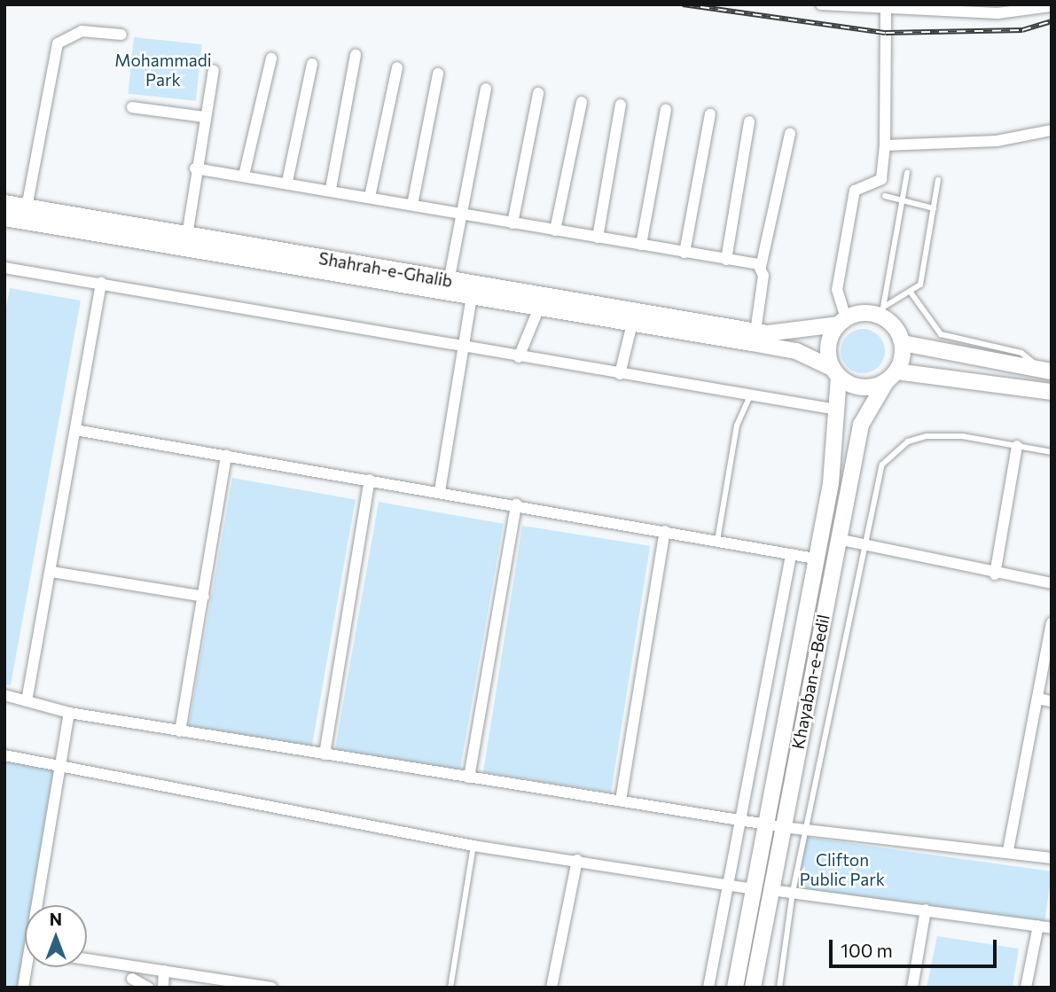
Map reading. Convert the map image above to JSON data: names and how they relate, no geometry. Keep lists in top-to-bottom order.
{
  "streets": {
    "main road": ["Shahrah-e-Ghalib", "Khayaban-e-Bedil"]
  },
  "parks": ["Mohammadi Park", "Clifton Public Park"],
  "scale_bar": "100 m",
  "north": "top"
}
